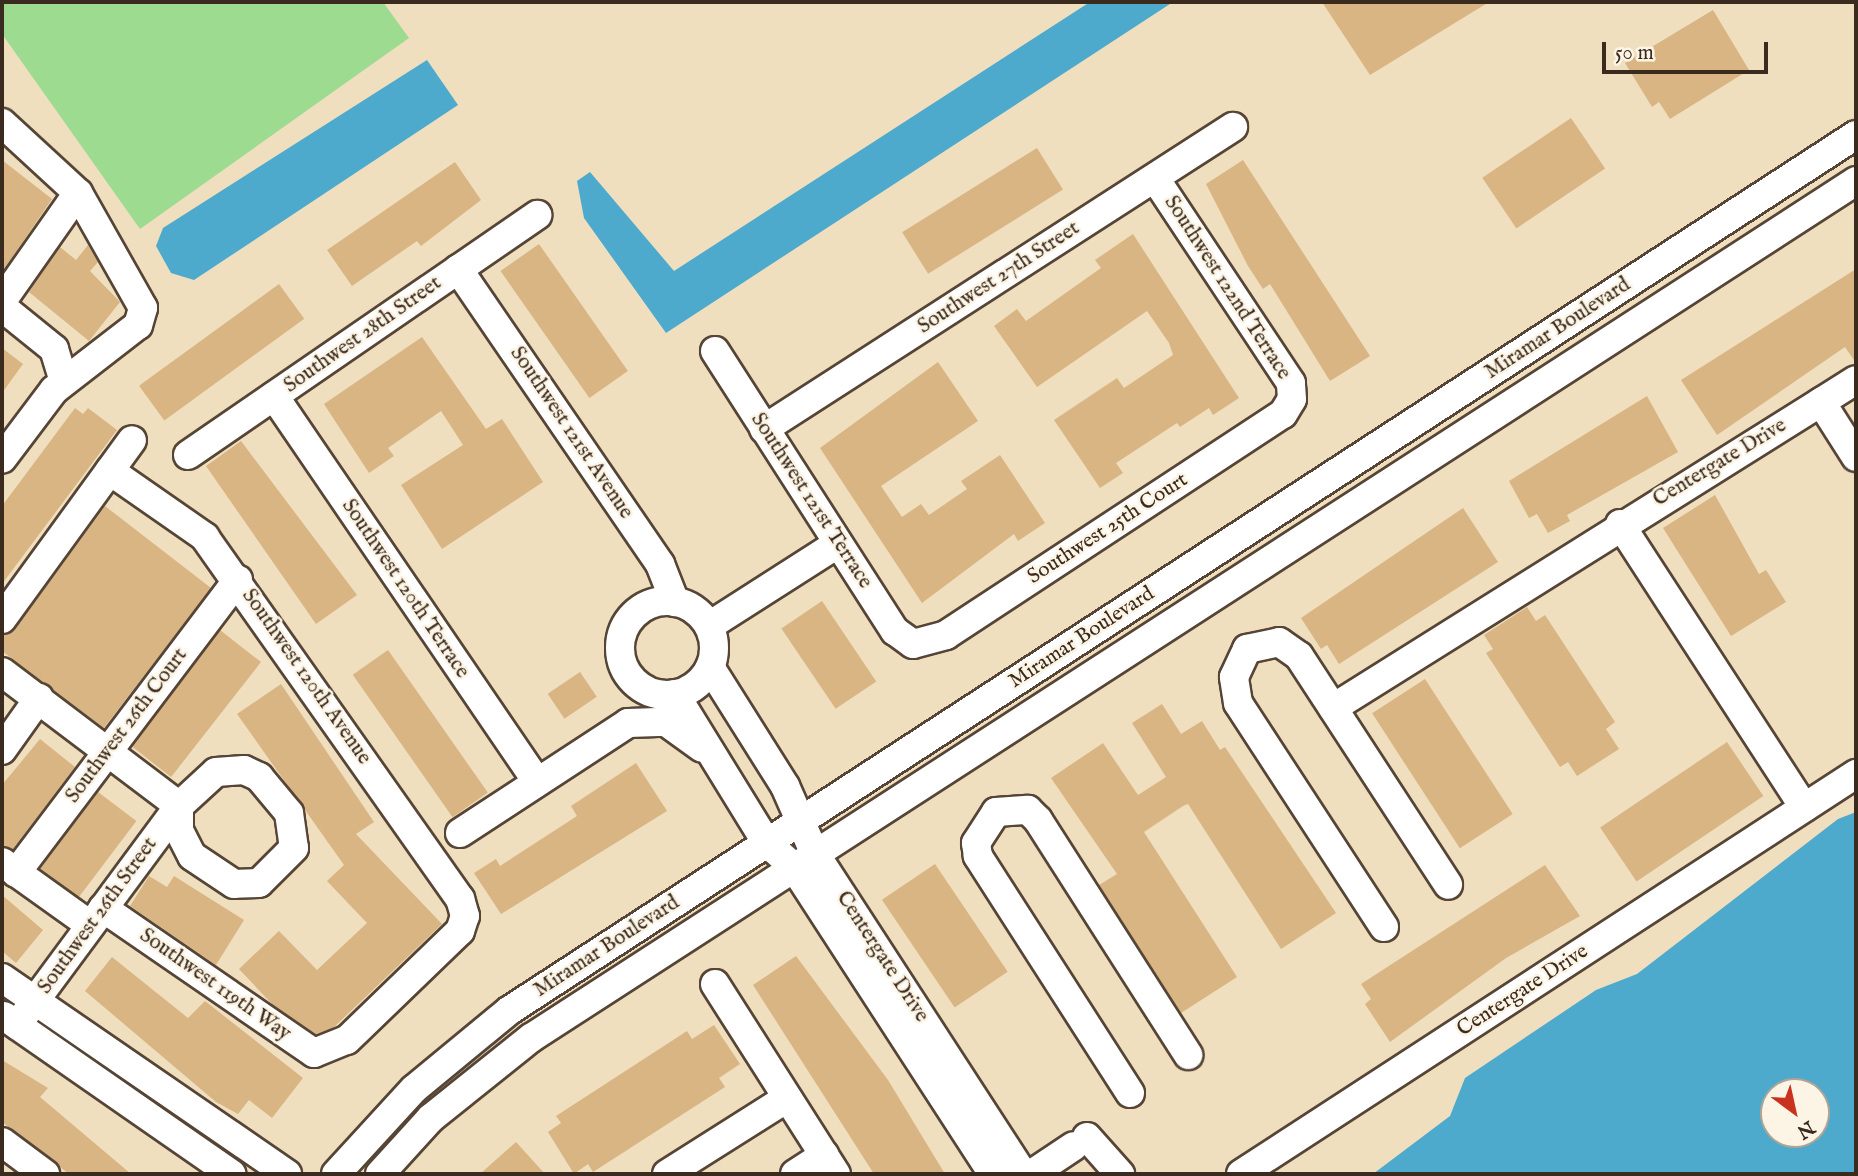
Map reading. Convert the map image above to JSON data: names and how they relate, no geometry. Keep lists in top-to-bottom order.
{
  "streets": {
    "street": [
      "Southwest 27th Street",
      "Southwest 122nd Terrace",
      "Miramar Boulevard",
      "Southwest 28th Street",
      "Southwest 121st Avenue",
      "Centergate Drive",
      "Southwest 121st Terrace",
      "Southwest 25th Court",
      "Southwest 120th Terrace",
      "Southwest 120th Avenue",
      "Southwest 26th Court",
      "Southwest 26th Street",
      "Southwest 119th Way"
    ]
  },
  "crossings": [
    ["Southwest 27th Street", "Southwest 122nd Terrace"],
    ["Southwest 27th Street", "Southwest 121st Terrace"],
    ["Southwest 122nd Terrace", "Southwest 25th Court"],
    ["Miramar Boulevard", "Centergate Drive"],
    ["Southwest 28th Street", "Southwest 121st Avenue"],
    ["Southwest 28th Street", "Southwest 120th Terrace"],
    ["Southwest 121st Terrace", "Southwest 25th Court"],
    ["Southwest 120th Avenue", "Southwest 26th Court"],
    ["Southwest 120th Avenue", "Southwest 119th Way"],
    ["Southwest 26th Court", "Southwest 119th Way"],
    ["Southwest 26th Street", "Southwest 119th Way"]
  ],
  "scale_bar": "50 m",
  "north": "bottom right"
}
